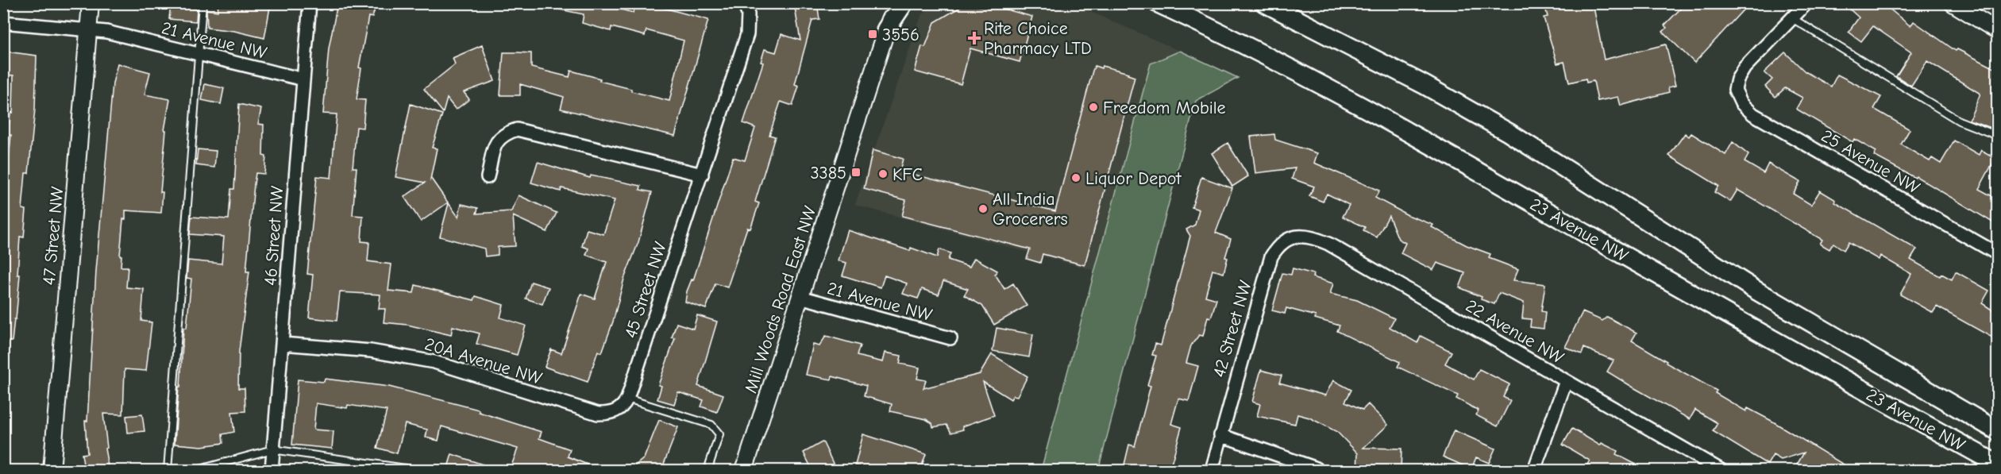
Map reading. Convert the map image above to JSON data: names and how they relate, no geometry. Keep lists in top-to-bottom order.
{
  "streets": {
    "main road": ["23 Avenue NW"],
    "street": [
      "21 Avenue NW",
      "25 Avenue NW",
      "47 Street NW",
      "46 Street NW",
      "45 Street NW",
      "Mill Woods Road East NW",
      "42 Street NW",
      "22 Avenue NW",
      "20A Avenue NW"
    ]
  },
  "crossings": [
    ["21 Avenue NW", "47 Street NW"],
    ["21 Avenue NW", "46 Street NW"],
    ["21 Avenue NW", "Mill Woods Road East NW"],
    ["46 Street NW", "20A Avenue NW"],
    ["45 Street NW", "20A Avenue NW"],
    ["42 Street NW", "22 Avenue NW"]
  ],
  "places": {
    "transit": ["3556", "3385"],
    "health": ["Rite Choice Pharmacy LTD"],
    "other": [
      "Freedom Mobile",
      "KFC",
      "Liquor Depot",
      "All India Grocerers"
    ]
  }
}
